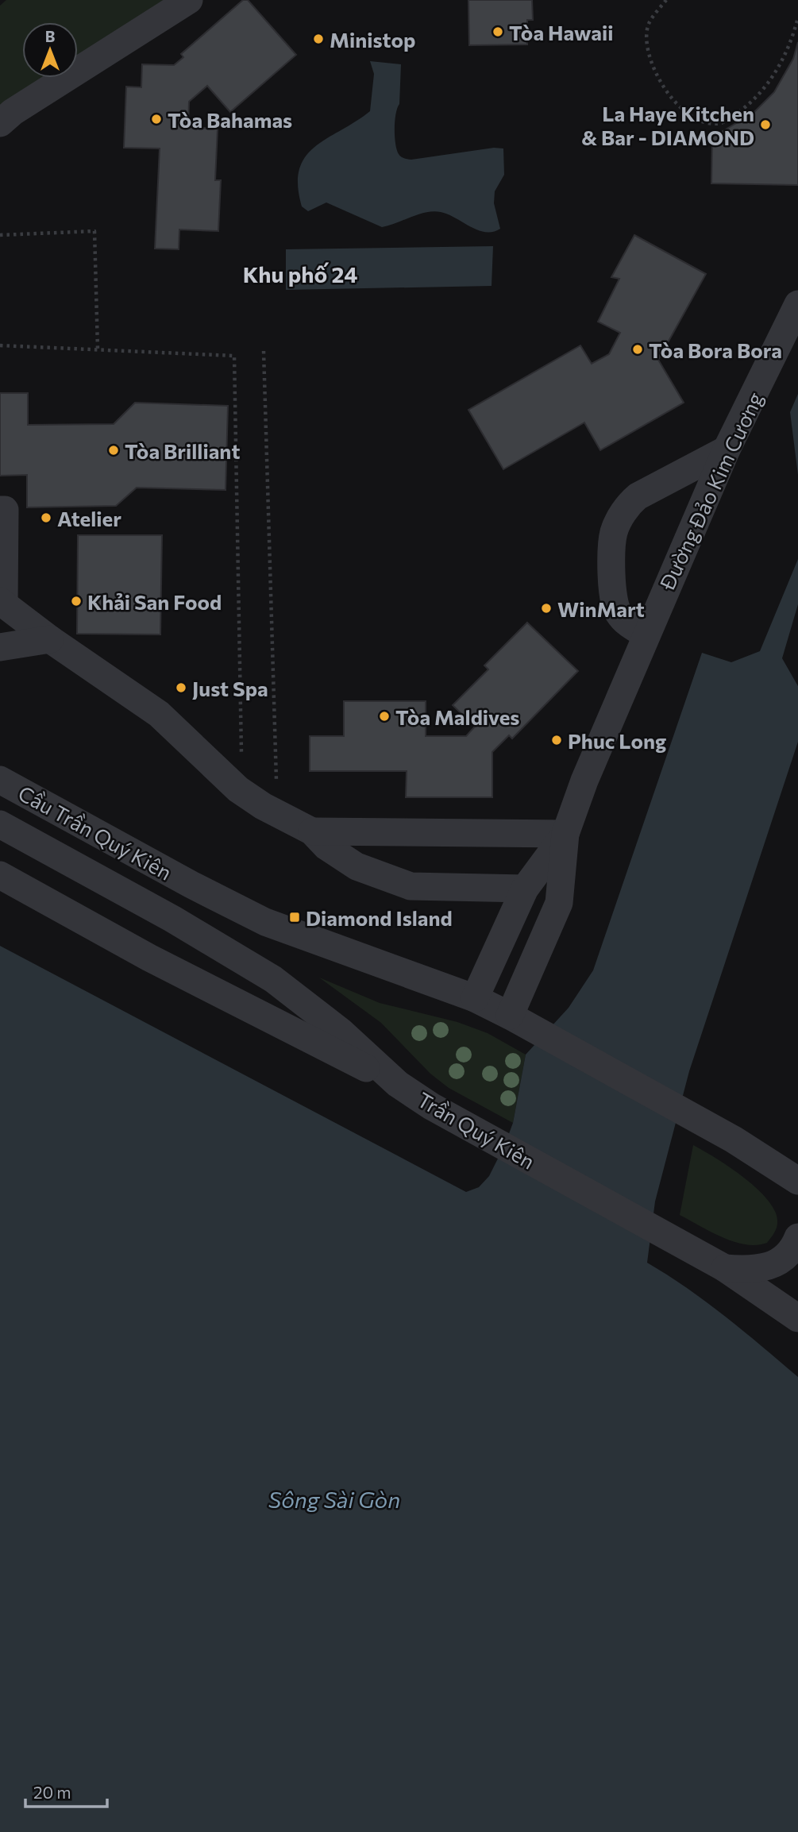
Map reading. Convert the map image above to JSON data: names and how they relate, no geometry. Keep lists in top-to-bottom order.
{
  "streets": {
    "street": ["Đường Đảo Kim Cương", "Cầu Trần Quý Kiên", "Trần Quý Kiên"]
  },
  "crossings": [
    ["Đường Đảo Kim Cương", "Cầu Trần Quý Kiên"],
    ["Cầu Trần Quý Kiên", "Trần Quý Kiên"]
  ],
  "districts": ["Khu phố 24"],
  "water": ["Sông Sài Gòn"],
  "places": {
    "other": [
      "Tòa Hawaii",
      "Ministop",
      "Tòa Bahamas",
      "La Haye Kitchen & Bar - DIAMOND",
      "Tòa Bora Bora",
      "Tòa Brilliant",
      "Atelier",
      "Khải San Food",
      "WinMart",
      "Just Spa",
      "Tòa Maldives",
      "Phuc Long"
    ],
    "transit": ["Diamond Island"]
  },
  "scale_bar": "20 m",
  "north": "top"
}
